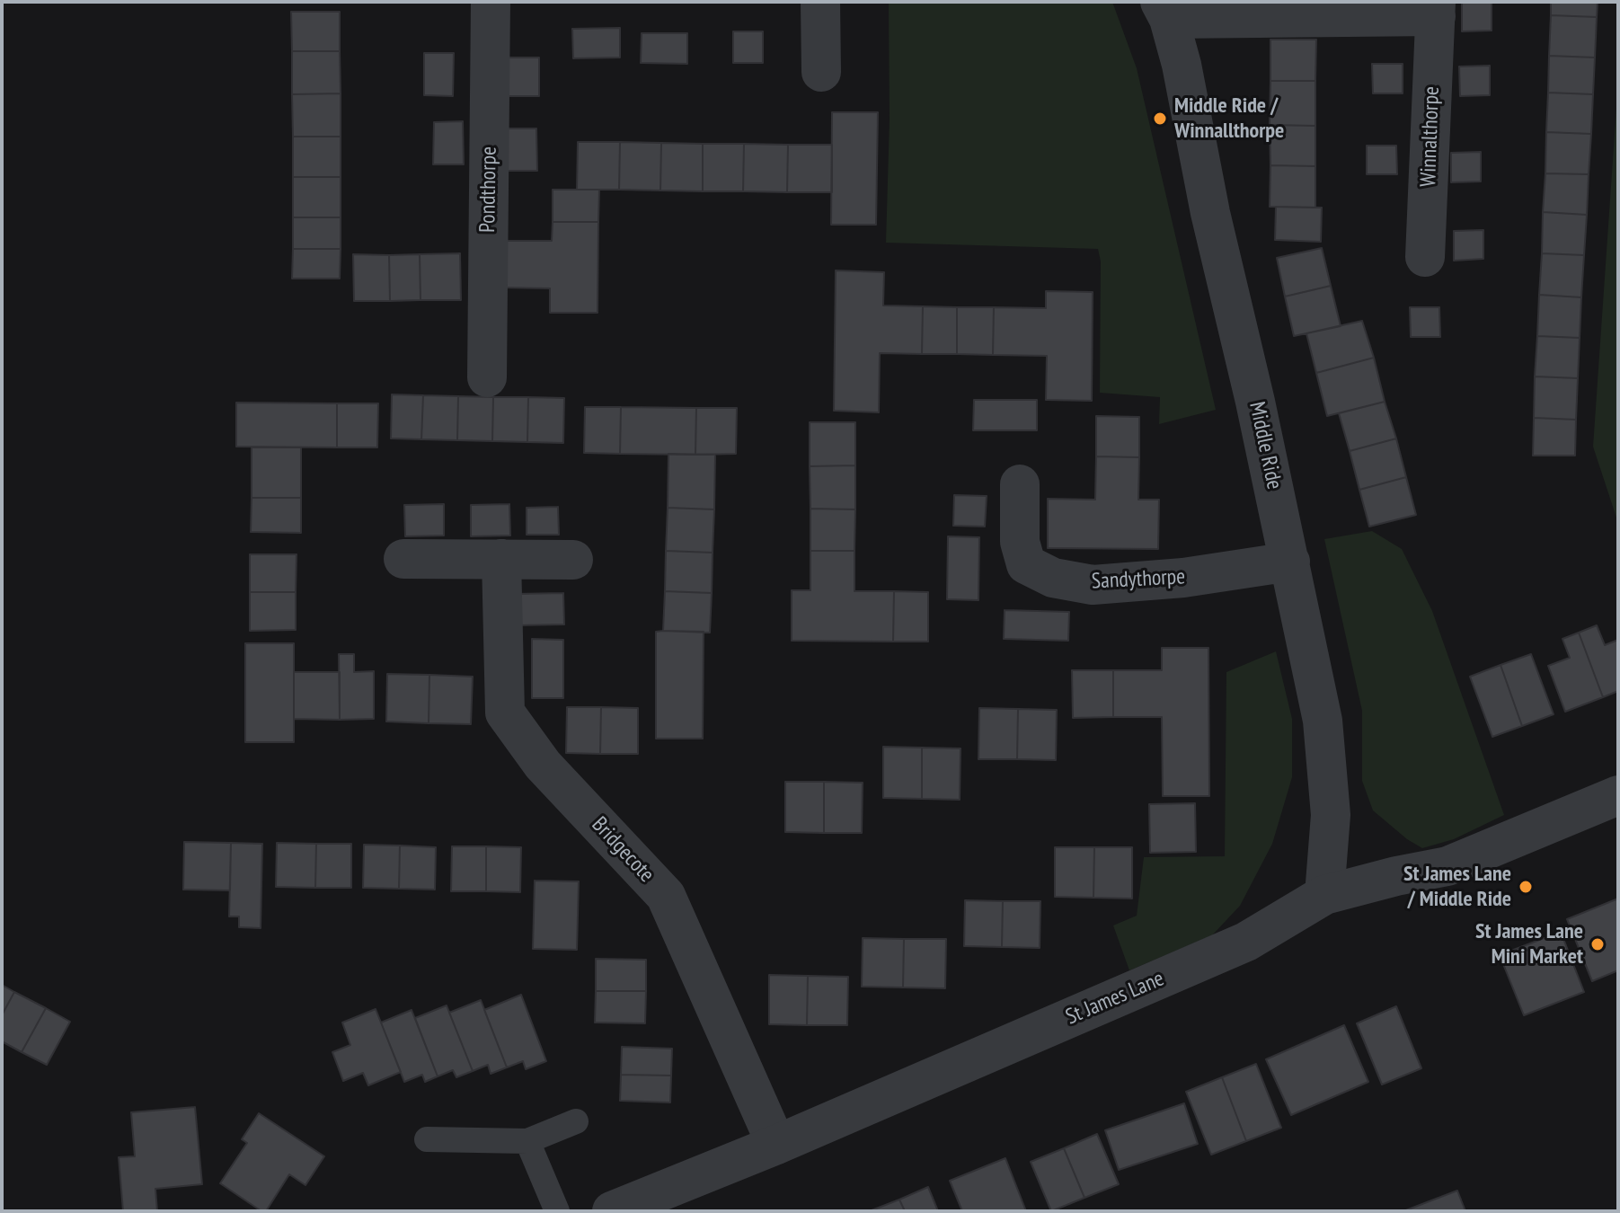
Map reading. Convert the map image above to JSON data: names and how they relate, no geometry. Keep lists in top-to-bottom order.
{
  "streets": {
    "street": [
      "Winnalthorpe",
      "Pondthorpe",
      "Middle Ride",
      "Sandythorpe",
      "Bridgecote",
      "St James Lane"
    ]
  },
  "crossings": [
    ["Winnalthorpe", "Middle Ride"],
    ["Middle Ride", "Sandythorpe"],
    ["Middle Ride", "St James Lane"],
    ["Bridgecote", "St James Lane"]
  ],
  "places": ["Middle Ride / Winnallthorpe", "St James Lane / Middle Ride", "St James Lane Mini Market"]
}
